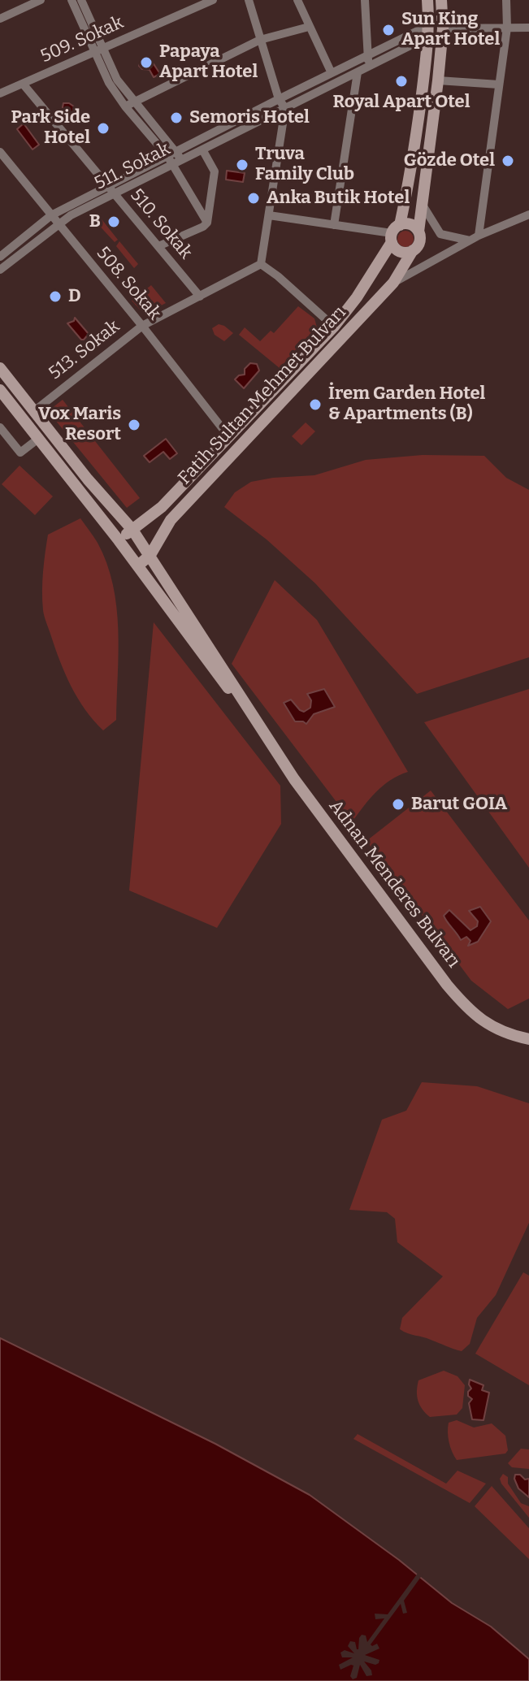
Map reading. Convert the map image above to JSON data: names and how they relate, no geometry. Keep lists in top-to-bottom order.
{
  "streets": {
    "main road": ["Fatih Sultan Mehmet Bulvarı", "Adnan Menderes Bulvarı"],
    "street": [
      "509. Sokak",
      "511. Sokak",
      "510. Sokak",
      "508. Sokak",
      "513. Sokak"
    ]
  },
  "crossings": [
    ["509. Sokak", "510. Sokak"],
    ["511. Sokak", "510. Sokak"],
    ["511. Sokak", "508. Sokak"],
    ["511. Sokak", "Fatih Sultan Mehmet Bulvarı"],
    ["510. Sokak", "513. Sokak"],
    ["508. Sokak", "513. Sokak"],
    ["508. Sokak", "Fatih Sultan Mehmet Bulvarı"],
    ["Fatih Sultan Mehmet Bulvarı", "Adnan Menderes Bulvarı"]
  ],
  "places": [
    "Sun King Apart Hotel",
    "Papaya Apart Hotel",
    "Royal Apart Otel",
    "Semoris Hotel",
    "Park Side Hotel",
    "Gözde Otel",
    "Truva Family Club",
    "Anka Butik Hotel",
    "B",
    "D",
    "İrem Garden Hotel & Apartments (B)",
    "Vox Maris Resort",
    "Barut GOIA"
  ]
}
